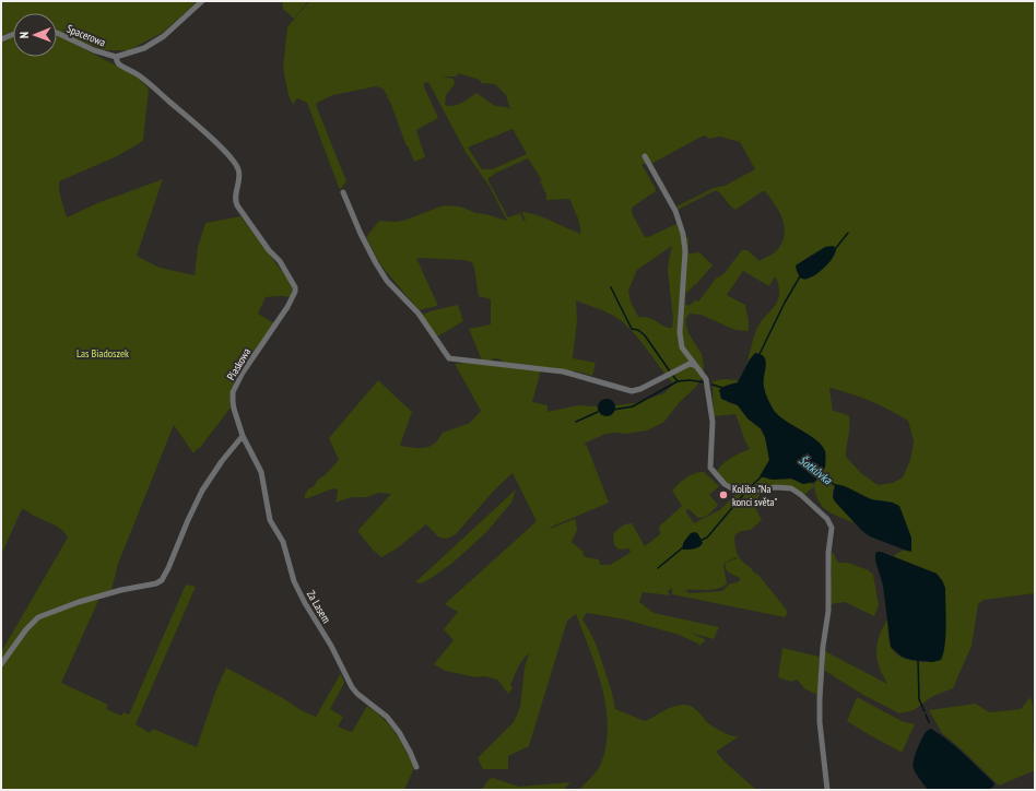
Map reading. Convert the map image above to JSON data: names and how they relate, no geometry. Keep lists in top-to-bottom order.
{
  "streets": {
    "street": ["Spacerowa", "Piaskowa", "Za Lasem"]
  },
  "crossings": [
    ["Spacerowa", "Piaskowa"],
    ["Piaskowa", "Za Lasem"]
  ],
  "water": ["Šotkůvka"],
  "parks": ["Las Biadoszek"],
  "places": ["Koliba \"Na konci světa\""],
  "north": "left"
}
